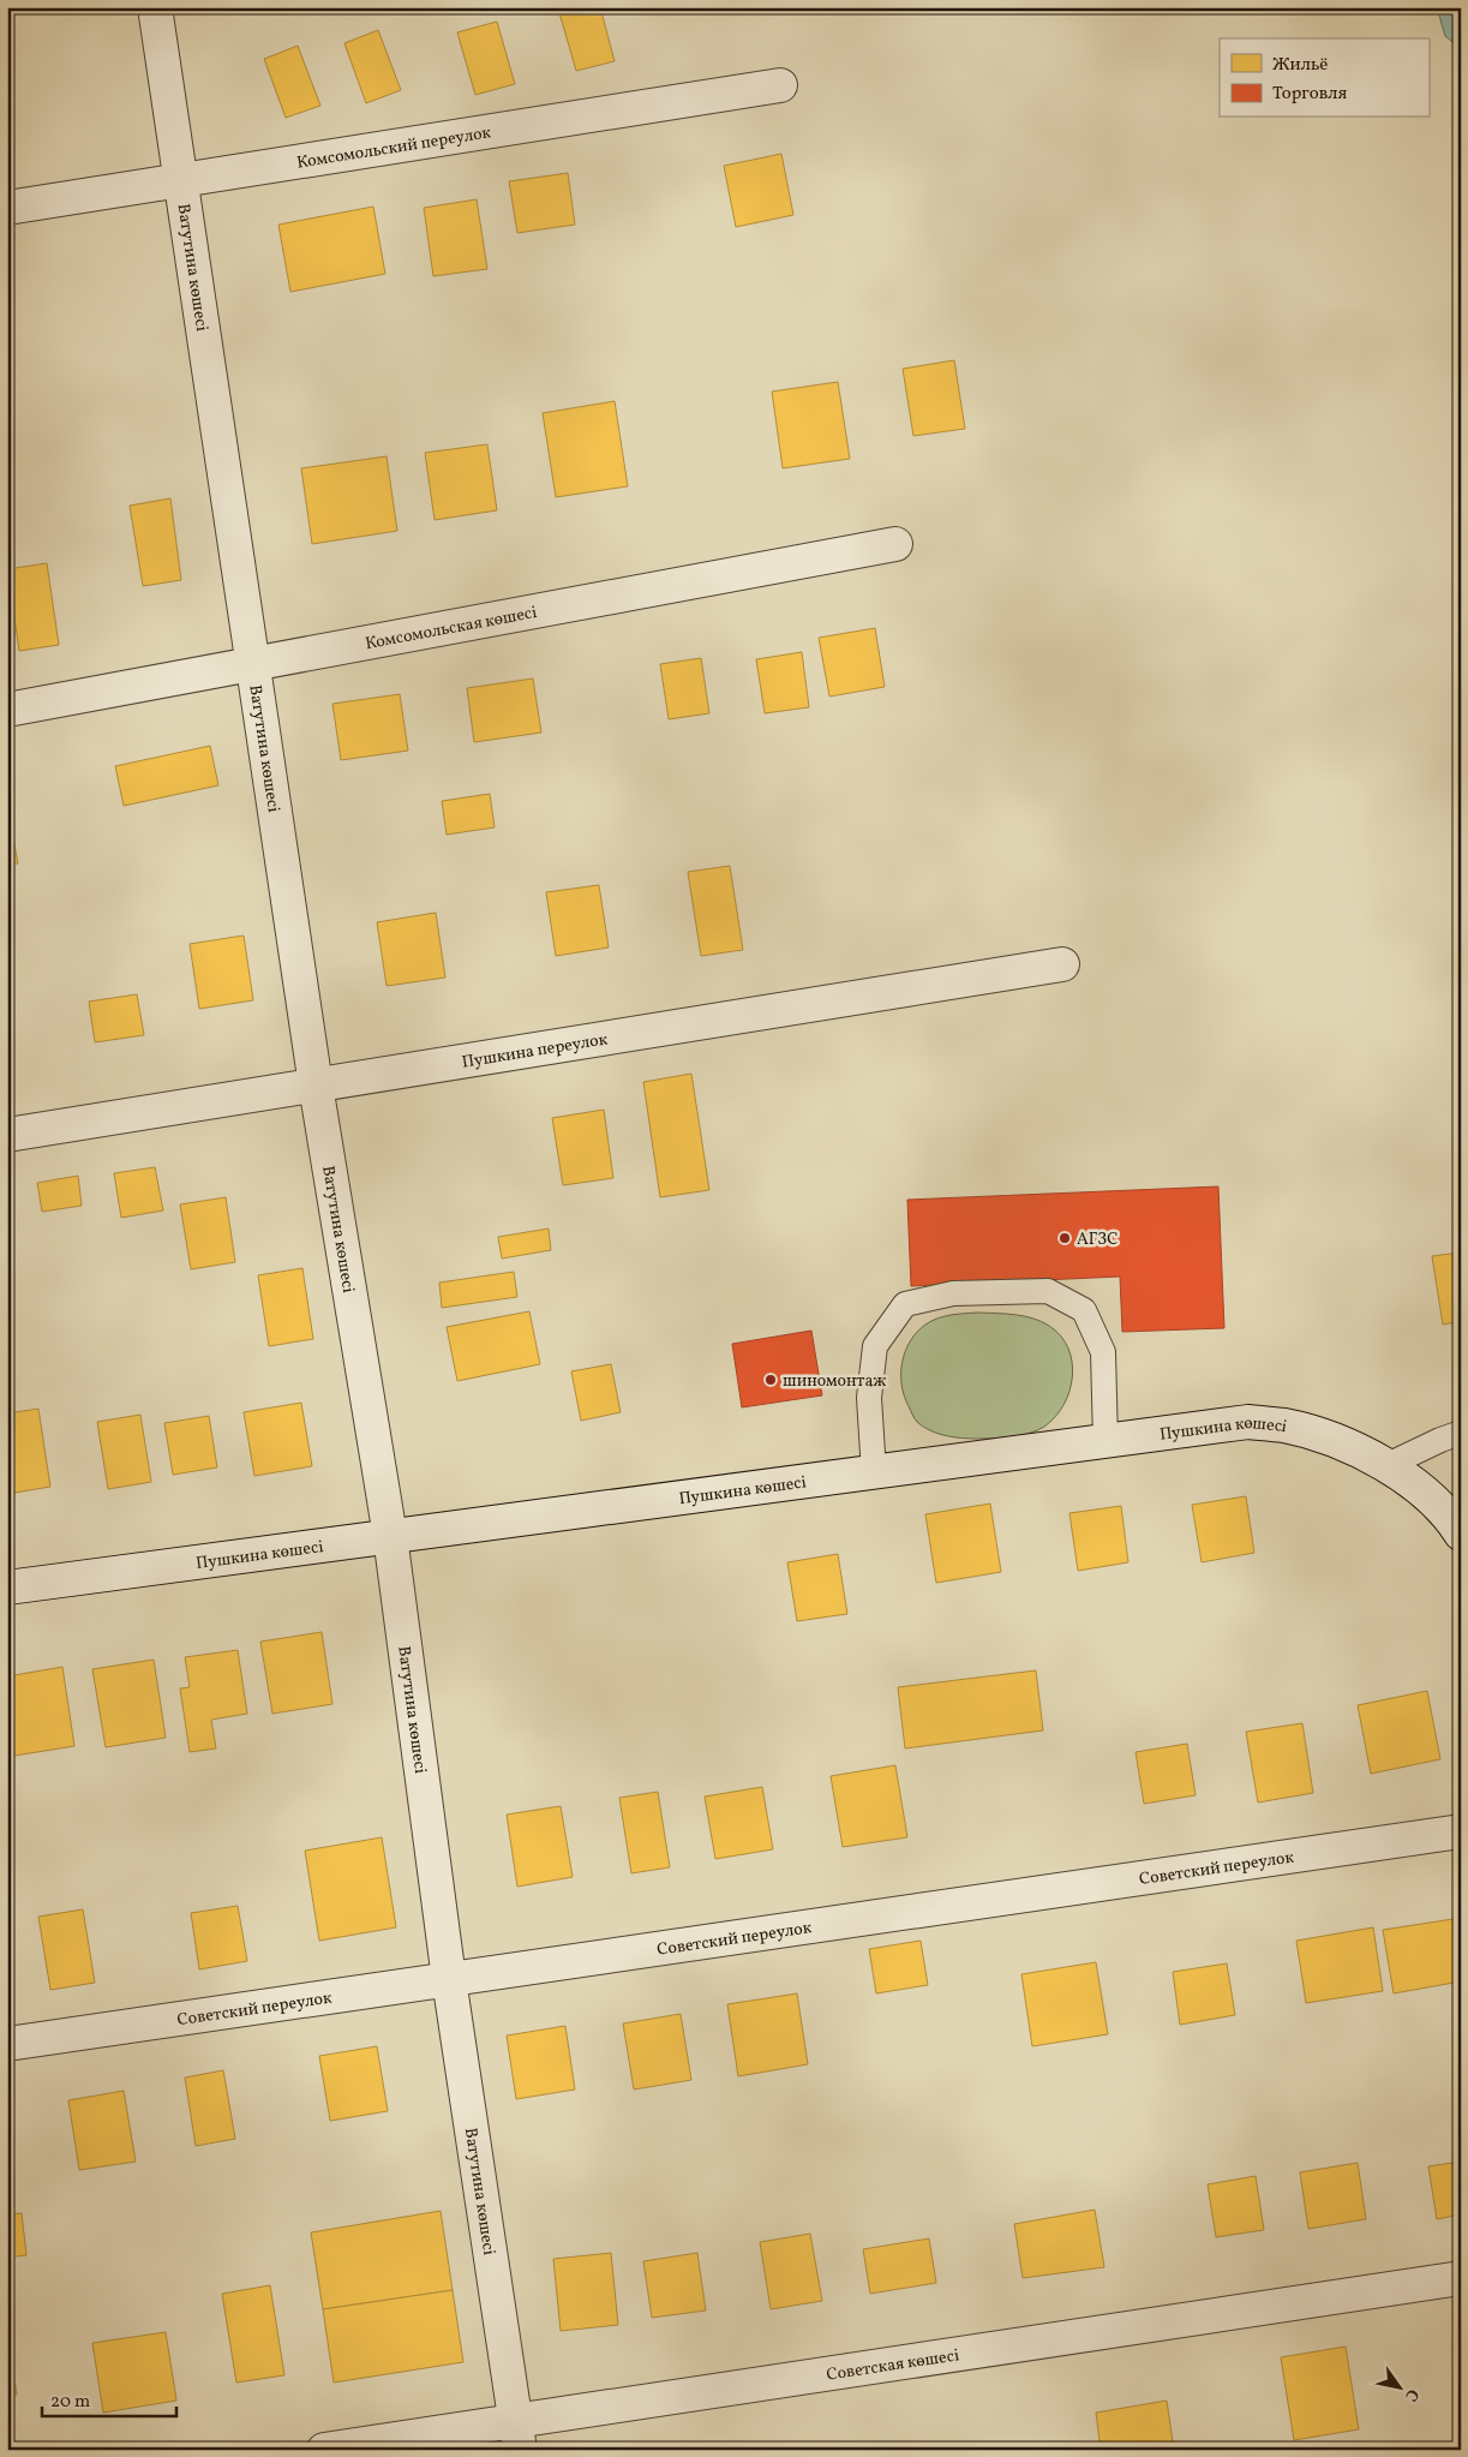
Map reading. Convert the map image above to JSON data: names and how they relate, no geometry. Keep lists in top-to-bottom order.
{
  "streets": {
    "street": [
      "Комсомольский переулок",
      "Ватутина көшесі",
      "Комсомольская көшесі",
      "Пушкина переулок",
      "Пушкина көшесі",
      "Советский переулок",
      "Советская көшесі"
    ]
  },
  "crossings": [
    ["Комсомольский переулок", "Ватутина көшесі"],
    ["Ватутина көшесі", "Комсомольская көшесі"],
    ["Ватутина көшесі", "Пушкина переулок"],
    ["Ватутина көшесі", "Пушкина көшесі"],
    ["Ватутина көшесі", "Советский переулок"],
    ["Ватутина көшесі", "Советская көшесі"]
  ],
  "places": ["АГЗС", "шиномонтаж"],
  "legend": ["Жильё", "Торговля"],
  "scale_bar": "20 m",
  "north": "bottom right"
}
